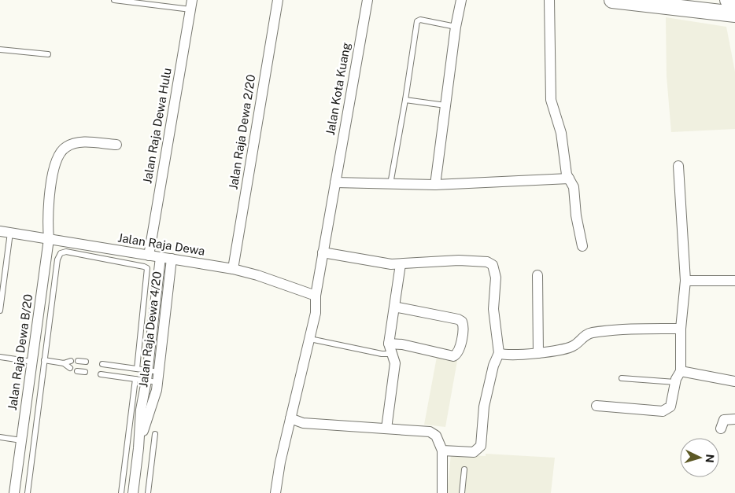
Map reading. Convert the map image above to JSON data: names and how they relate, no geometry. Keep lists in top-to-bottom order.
{
  "streets": {
    "street": [
      "Jalan Kota Kuang",
      "Jalan Raja Dewa Hulu",
      "Jalan Raja Dewa 2/20",
      "Jalan Raja Dewa",
      "Jalan Raja Dewa 4/20",
      "Jalan Raja Dewa B/20"
    ]
  },
  "crossings": [
    ["Jalan Kota Kuang", "Jalan Raja Dewa"],
    ["Jalan Raja Dewa Hulu", "Jalan Raja Dewa"],
    ["Jalan Raja Dewa 2/20", "Jalan Raja Dewa"],
    ["Jalan Raja Dewa", "Jalan Raja Dewa 4/20"],
    ["Jalan Raja Dewa", "Jalan Raja Dewa B/20"]
  ],
  "north": "right"
}
